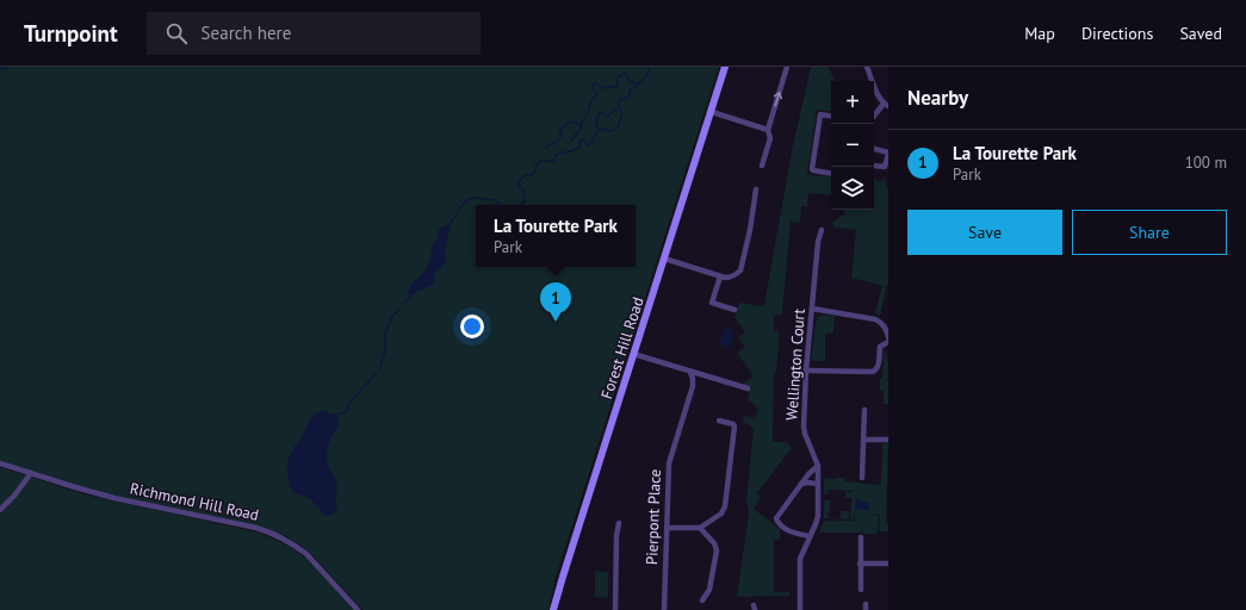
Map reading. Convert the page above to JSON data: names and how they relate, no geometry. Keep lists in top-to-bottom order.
{
  "streets": {
    "street": [
      "Forest Hill Road",
      "Wellington Court",
      "Richmond Hill Road",
      "Pierpont Place"
    ]
  },
  "page": {
    "header": "Turnpoint",
    "search": "Search here",
    "nav": ["Map", "Directions", "Saved"],
    "heading": "Nearby",
    "map_buttons": ["+", "−"],
    "list": [
      {
        "mark": "1",
        "name": "La Tourette Park",
        "note": "Park",
        "value": "100 m"
      }
    ],
    "buttons": ["Save", "Share"],
    "popup": ["La Tourette Park", "Park"],
    "pins": "1"
  }
}
